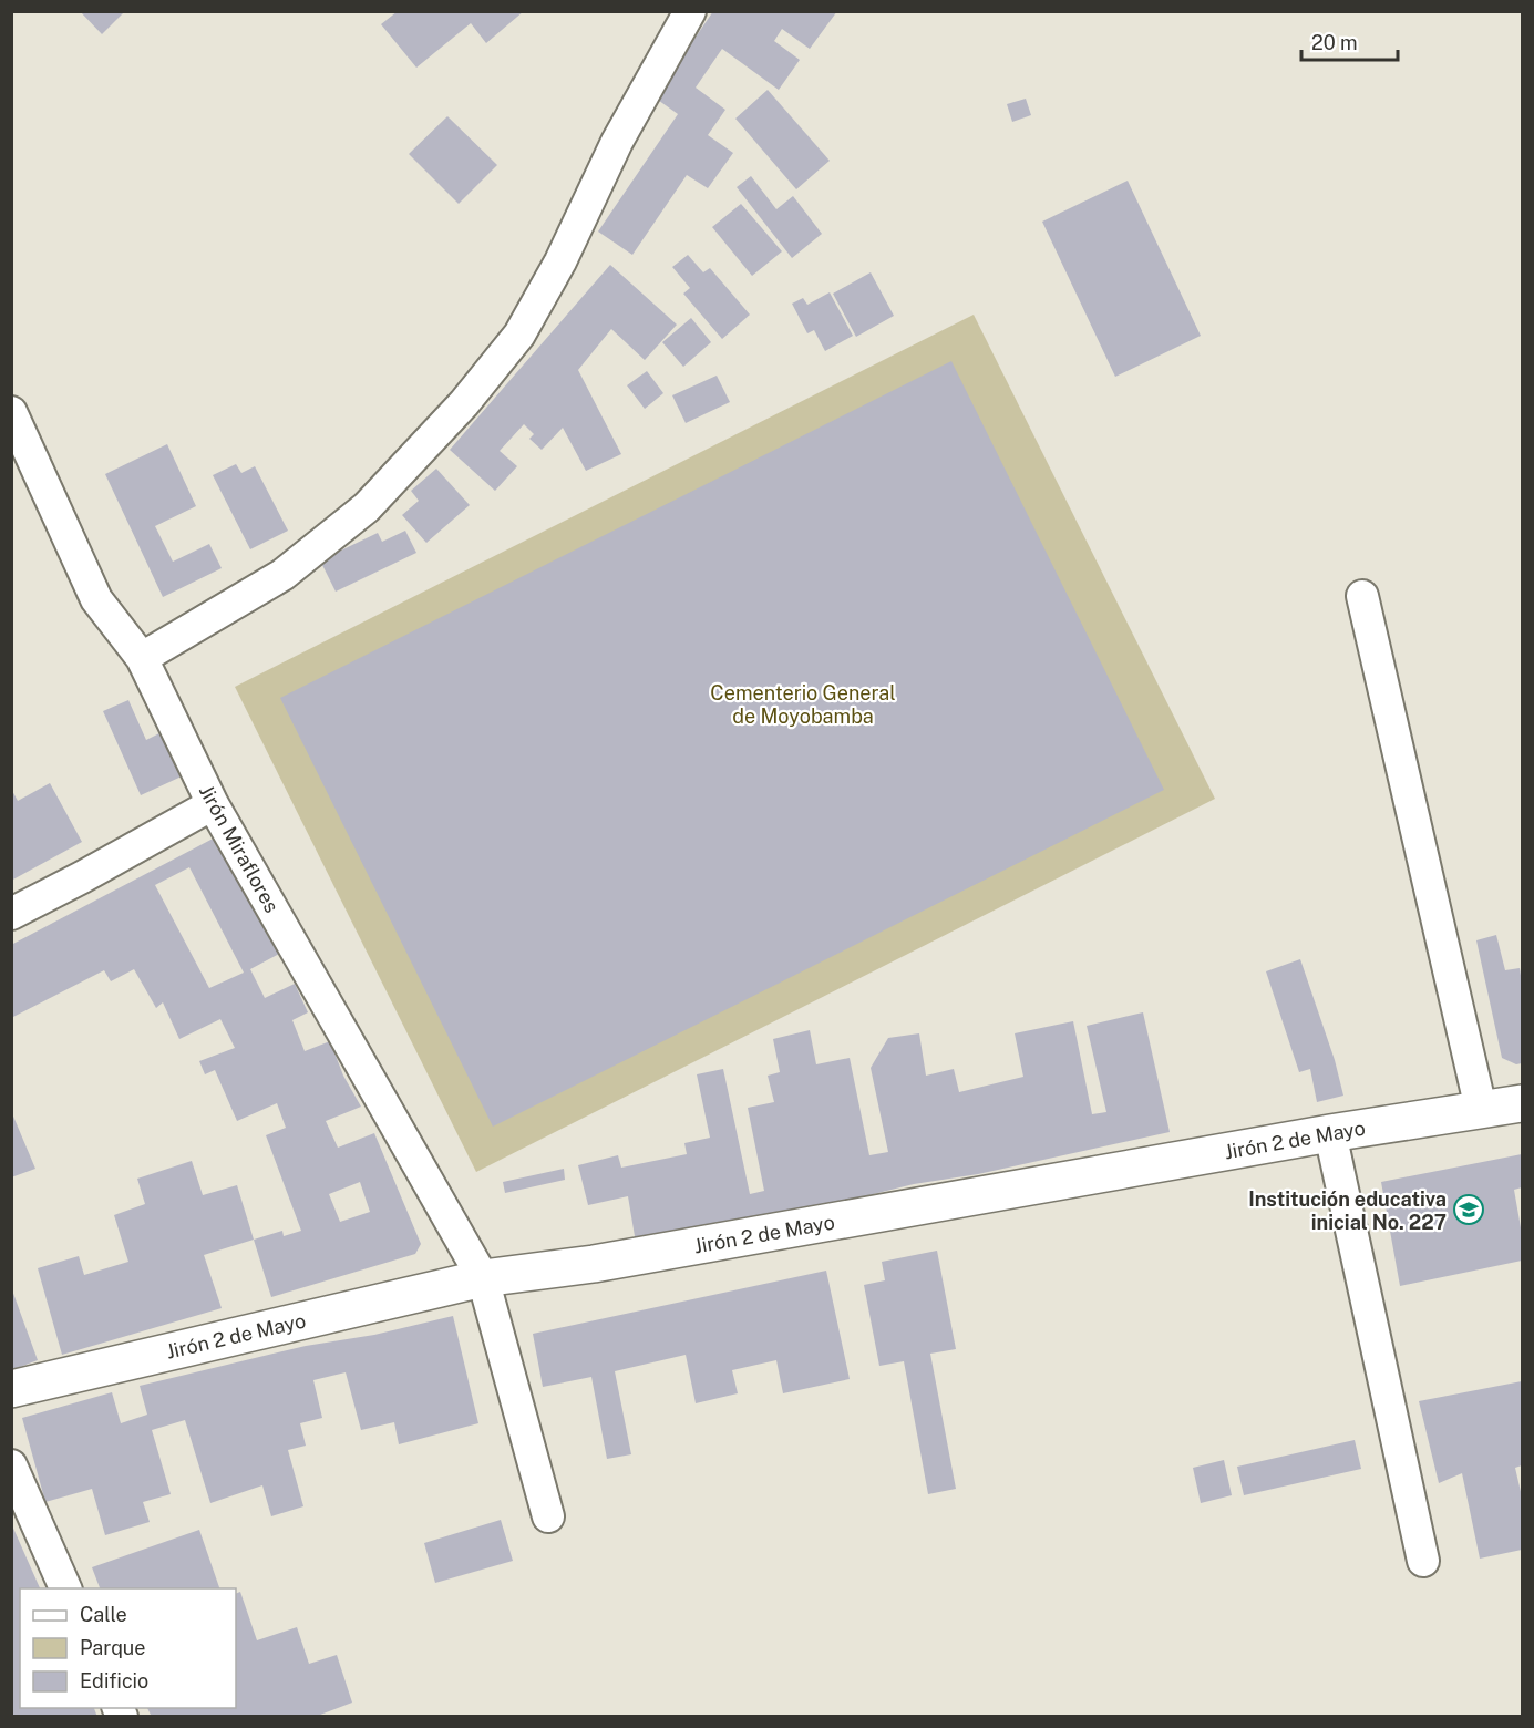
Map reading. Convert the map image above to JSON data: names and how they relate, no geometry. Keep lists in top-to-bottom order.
{
  "streets": {
    "main road": ["Jirón 2 de Mayo"],
    "street": ["Jirón Miraflores"]
  },
  "crossings": [
    ["Jirón Miraflores", "Jirón 2 de Mayo"]
  ],
  "parks": ["Cementerio General de Moyobamba"],
  "places": {
    "school or university": ["Institución educativa inicial No. 227"]
  },
  "legend": ["Calle", "Parque", "Edificio"],
  "scale_bar": "20 m"
}
